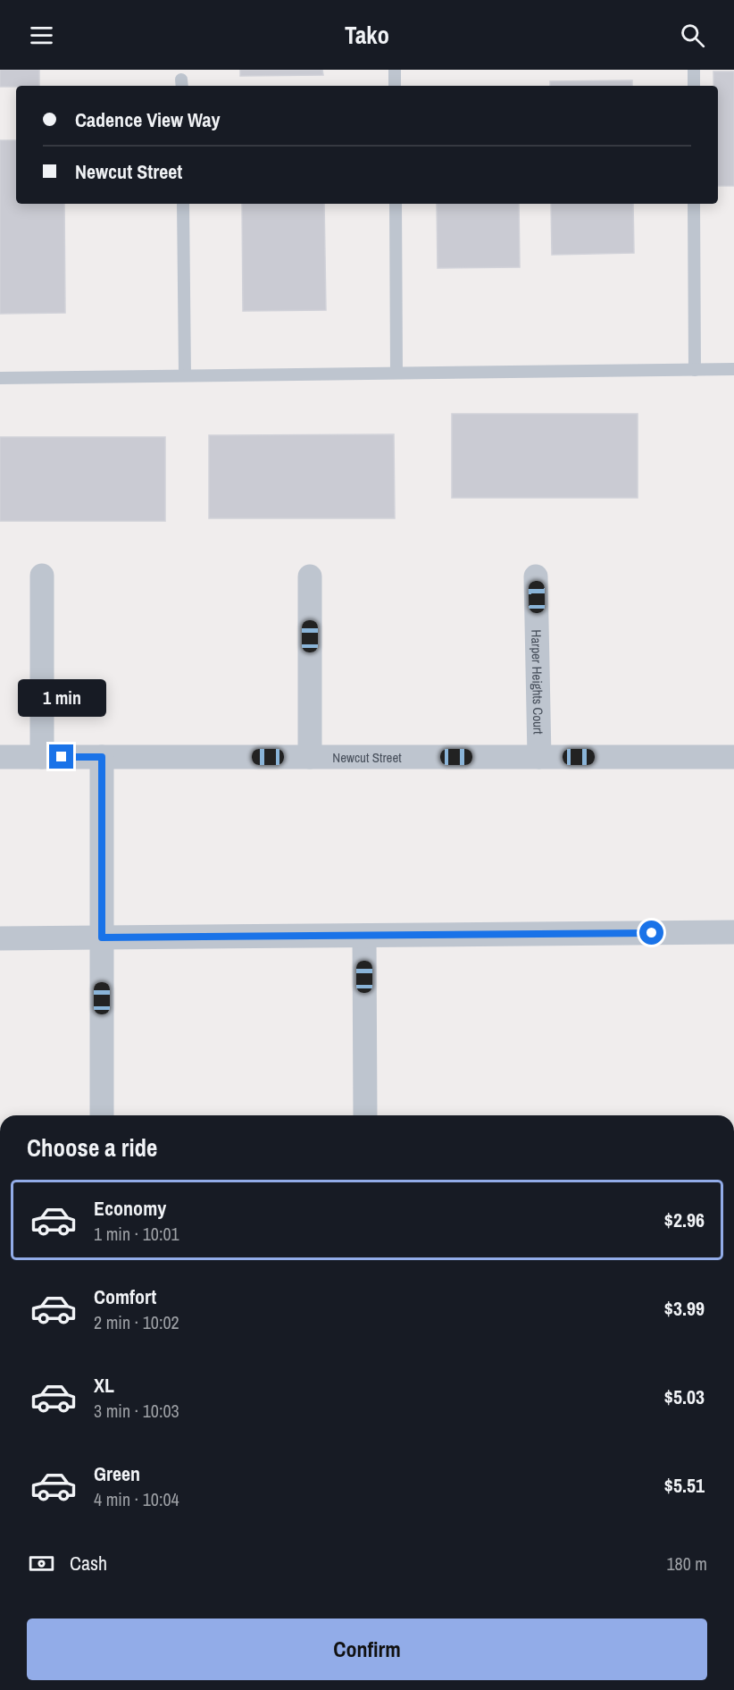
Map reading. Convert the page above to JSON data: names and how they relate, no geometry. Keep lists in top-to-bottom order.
{
  "streets": {
    "street": ["Harper Heights Court", "Newcut Street"]
  },
  "crossings": [
    ["Harper Heights Court", "Newcut Street"]
  ],
  "page": {
    "header": "Tako",
    "banner": ["Cadence View Way", "Newcut Street"],
    "bubble": "1 min",
    "heading": "Choose a ride",
    "list": [
      {
        "name": "Economy",
        "note": "1 min · 10:01",
        "value": "$2.96"
      },
      {
        "name": "Comfort",
        "note": "2 min · 10:02",
        "value": "$3.99"
      },
      {
        "name": "XL",
        "note": "3 min · 10:03",
        "value": "$5.03"
      },
      {
        "name": "Green",
        "note": "4 min · 10:04",
        "value": "$5.51"
      }
    ],
    "pay": ["Cash", "180 m"],
    "buttons": "Confirm"
  }
}
